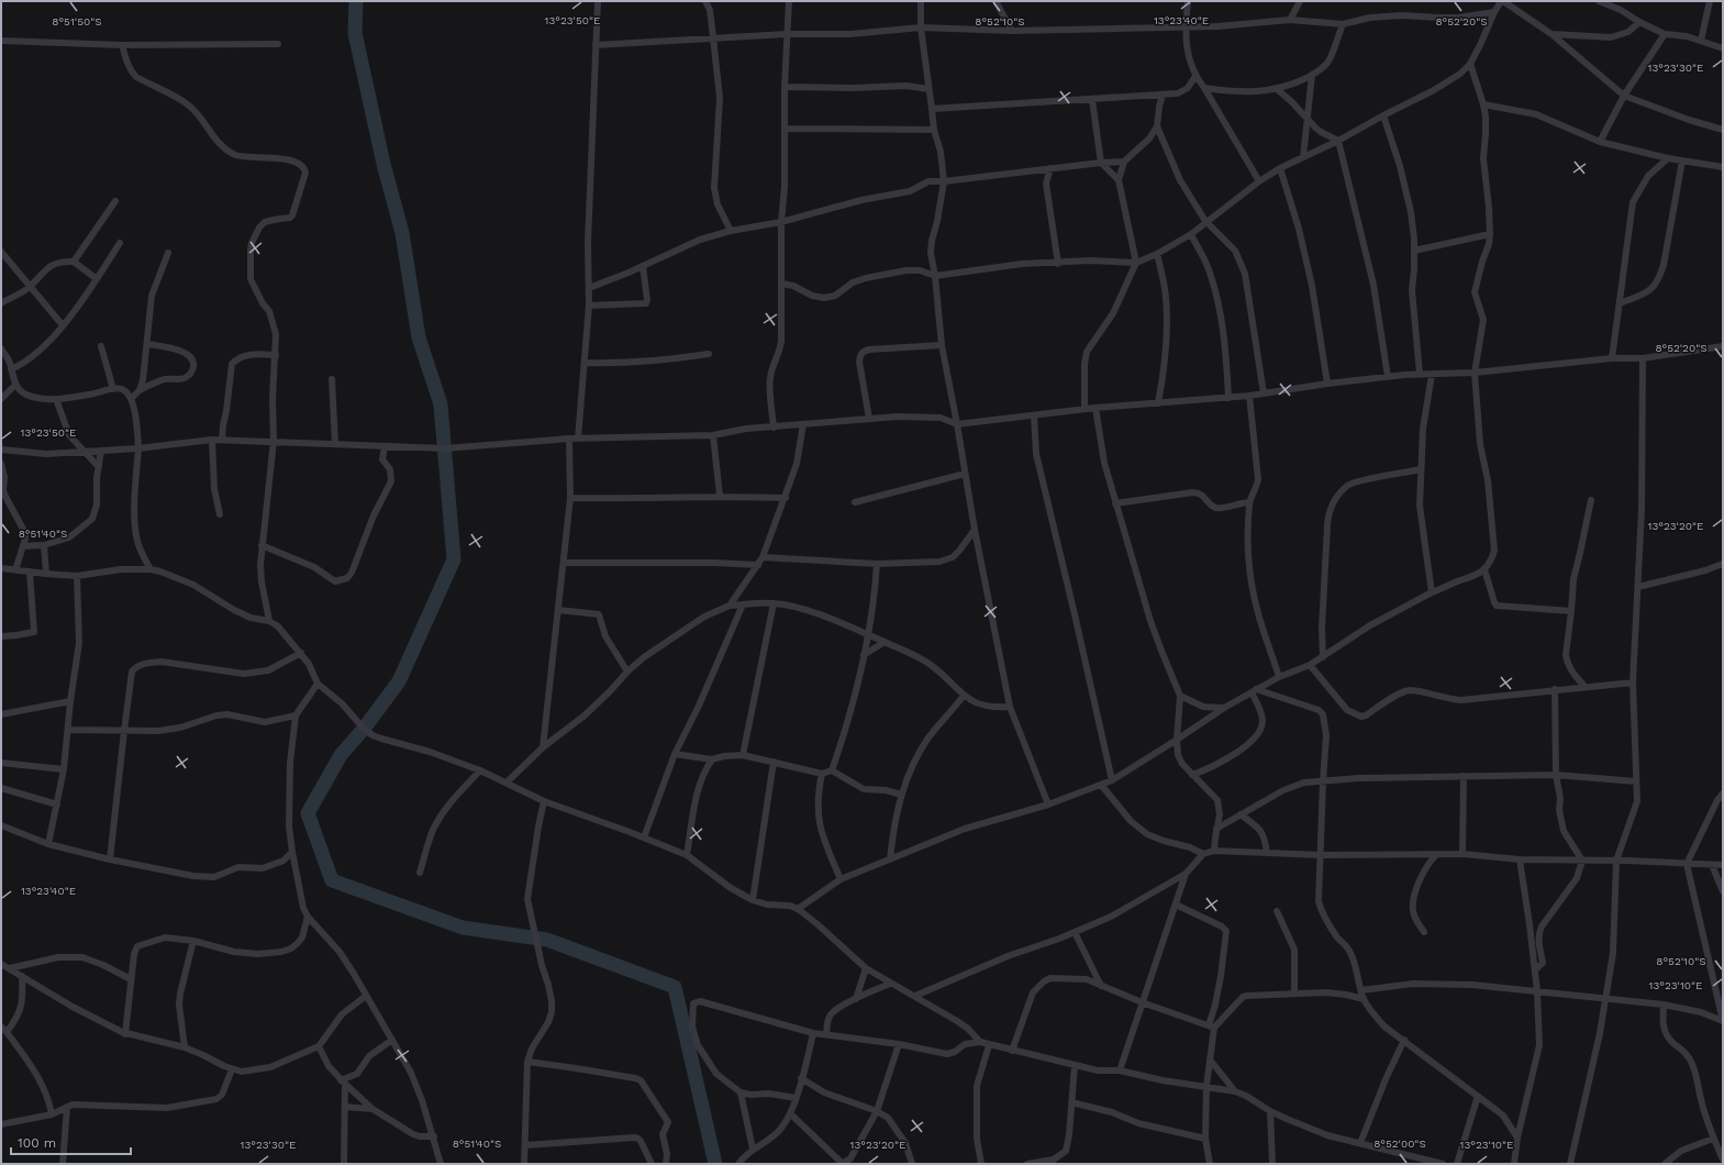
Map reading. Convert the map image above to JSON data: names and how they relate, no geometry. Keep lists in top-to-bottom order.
{
  "scale_bar": "100 m",
  "coordinates": [
    "13°23'40\"E",
    "13°23'50\"E",
    "8°51'50\"S",
    "8°52'10\"S",
    "8°52'20\"S",
    "13°23'30\"E",
    "13°23'20\"E",
    "8°51'40\"S",
    "13°23'10\"E",
    "8°52'00\"S"
  ]
}
